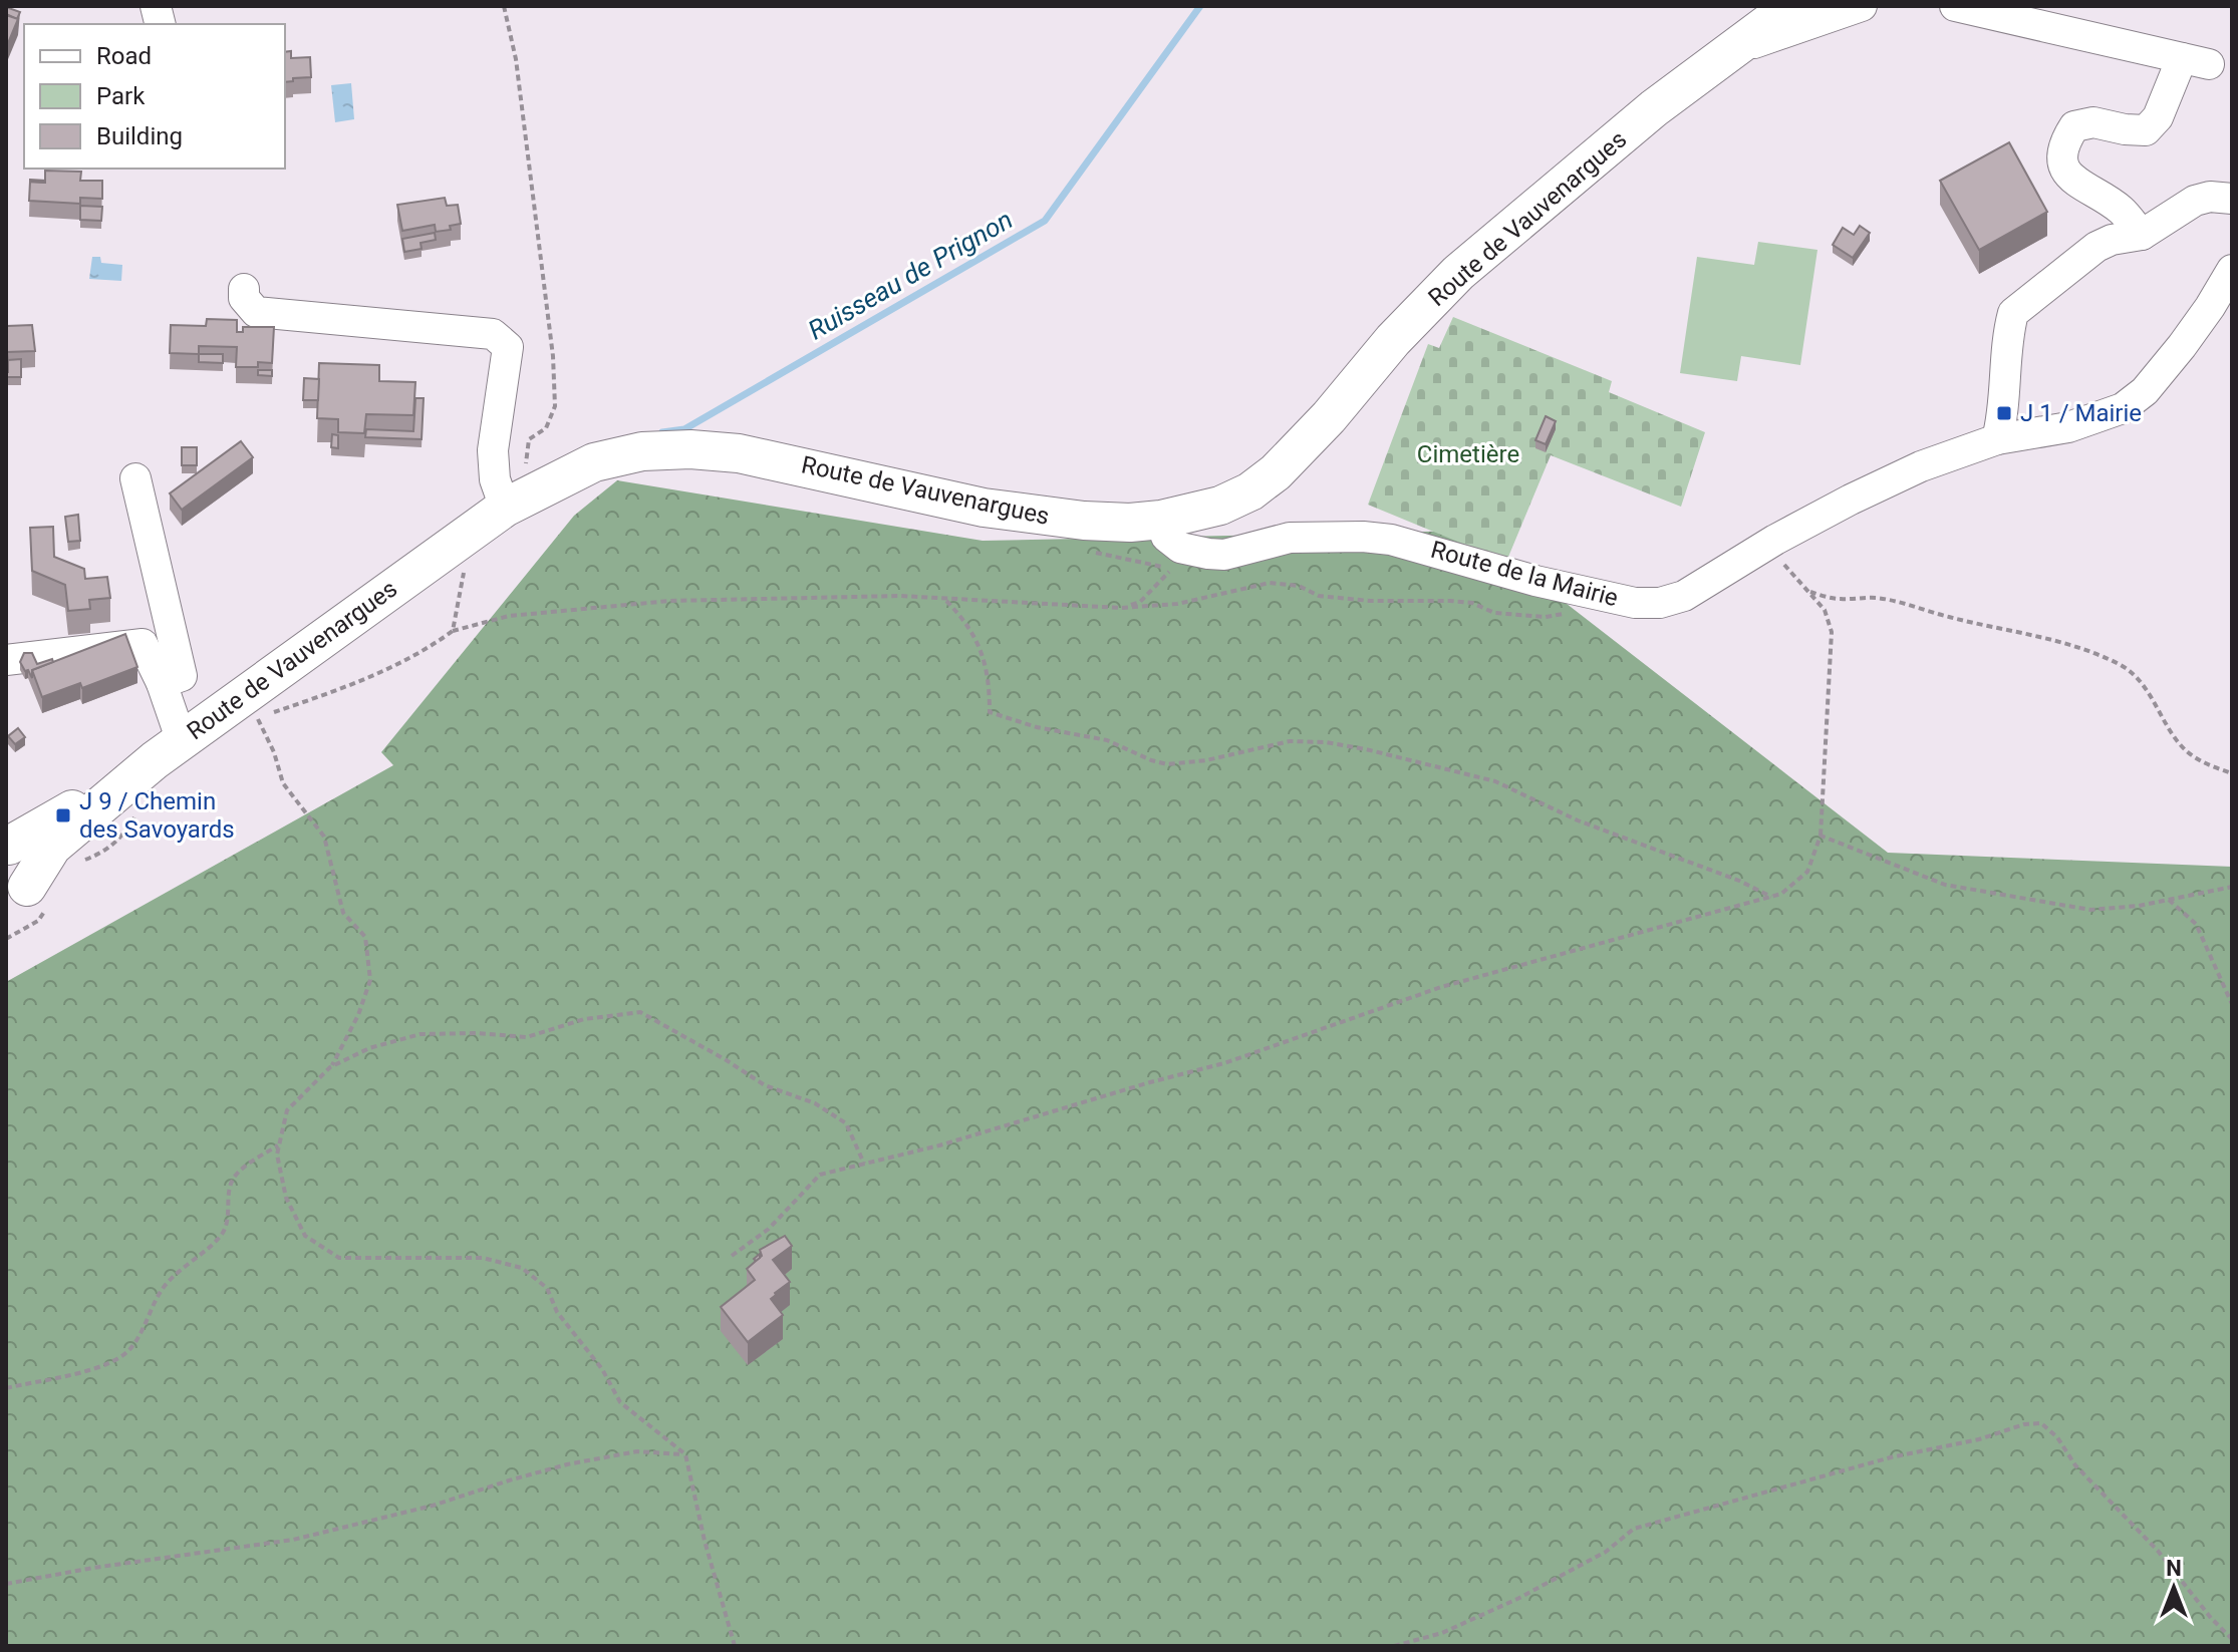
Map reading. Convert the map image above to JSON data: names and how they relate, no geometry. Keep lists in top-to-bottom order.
{
  "streets": {
    "main road": ["Route de Vauvenargues"],
    "street": ["Route de la Mairie"]
  },
  "crossings": [
    ["Route de Vauvenargues", "Route de la Mairie"]
  ],
  "water": ["Ruisseau de Prignon"],
  "parks": ["Cimetière"],
  "places": {
    "transit": ["J 1 / Mairie", "J 9 / Chemin des Savoyards"]
  },
  "legend": ["Road", "Park", "Building"],
  "north": "top"
}
